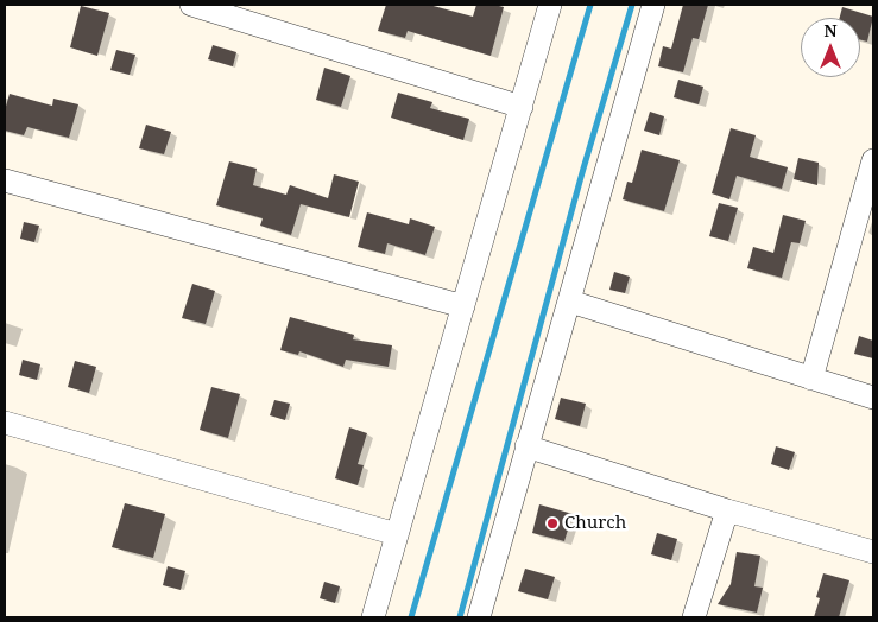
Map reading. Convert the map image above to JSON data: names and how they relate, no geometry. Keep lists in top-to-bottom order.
{
  "places": ["Church"],
  "north": "top"
}
